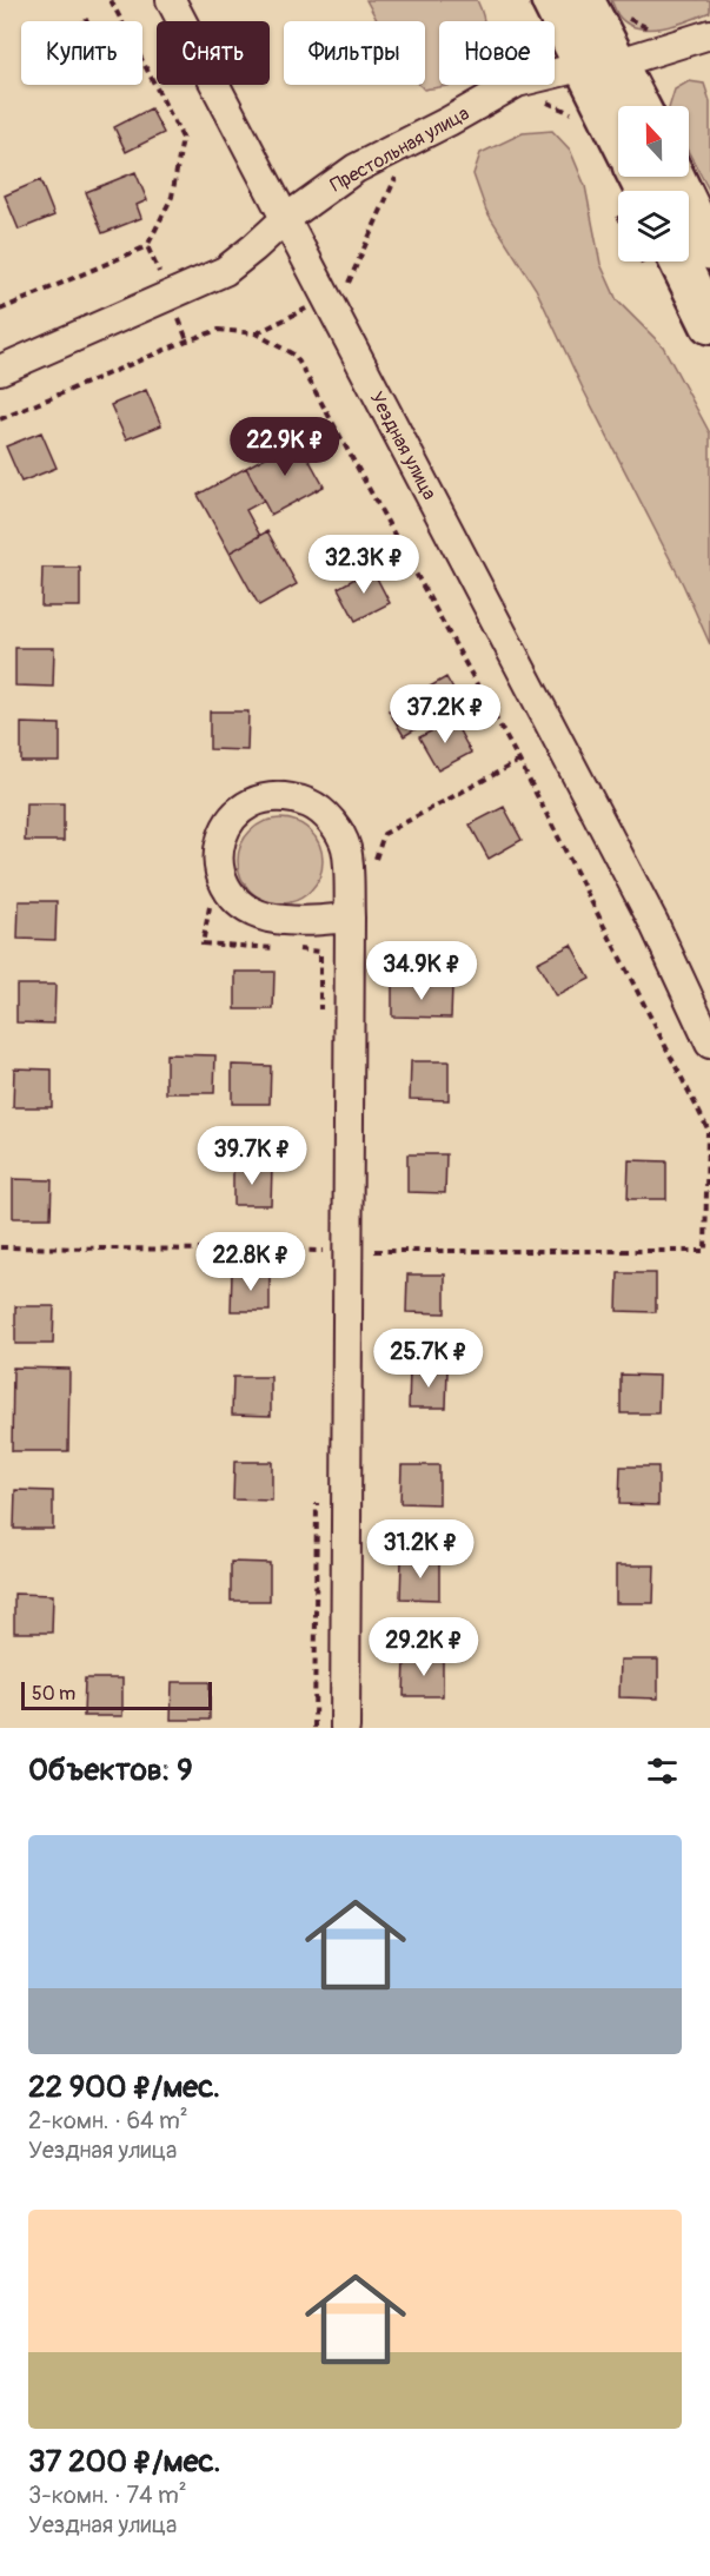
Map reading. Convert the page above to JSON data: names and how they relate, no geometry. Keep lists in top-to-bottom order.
{
  "streets": {
    "street": ["Престольная улица", "Уездная улица"]
  },
  "crossings": [
    ["Престольная улица", "Уездная улица"]
  ],
  "scale_bar": "50 m",
  "north": "top",
  "page": {
    "chip": [
      "Купить",
      "Снять",
      "Фильтры",
      "Новое"
    ],
    "price": [
      "22.9K ₽",
      "32.3K ₽",
      "37.2K ₽",
      "34.9K ₽",
      "39.7K ₽",
      "22.8K ₽",
      "25.7K ₽",
      "31.2K ₽",
      "29.2K ₽"
    ],
    "scale": "50 m",
    "heading": "Объектов: 9",
    "list": [
      {
        "name": "22 900 ₽/мес.",
        "note": "2-комн. · 64 m² · Уездная улица"
      },
      {
        "name": "37 200 ₽/мес.",
        "note": "3-комн. · 74 m² · Уездная улица"
      }
    ]
  }
}
